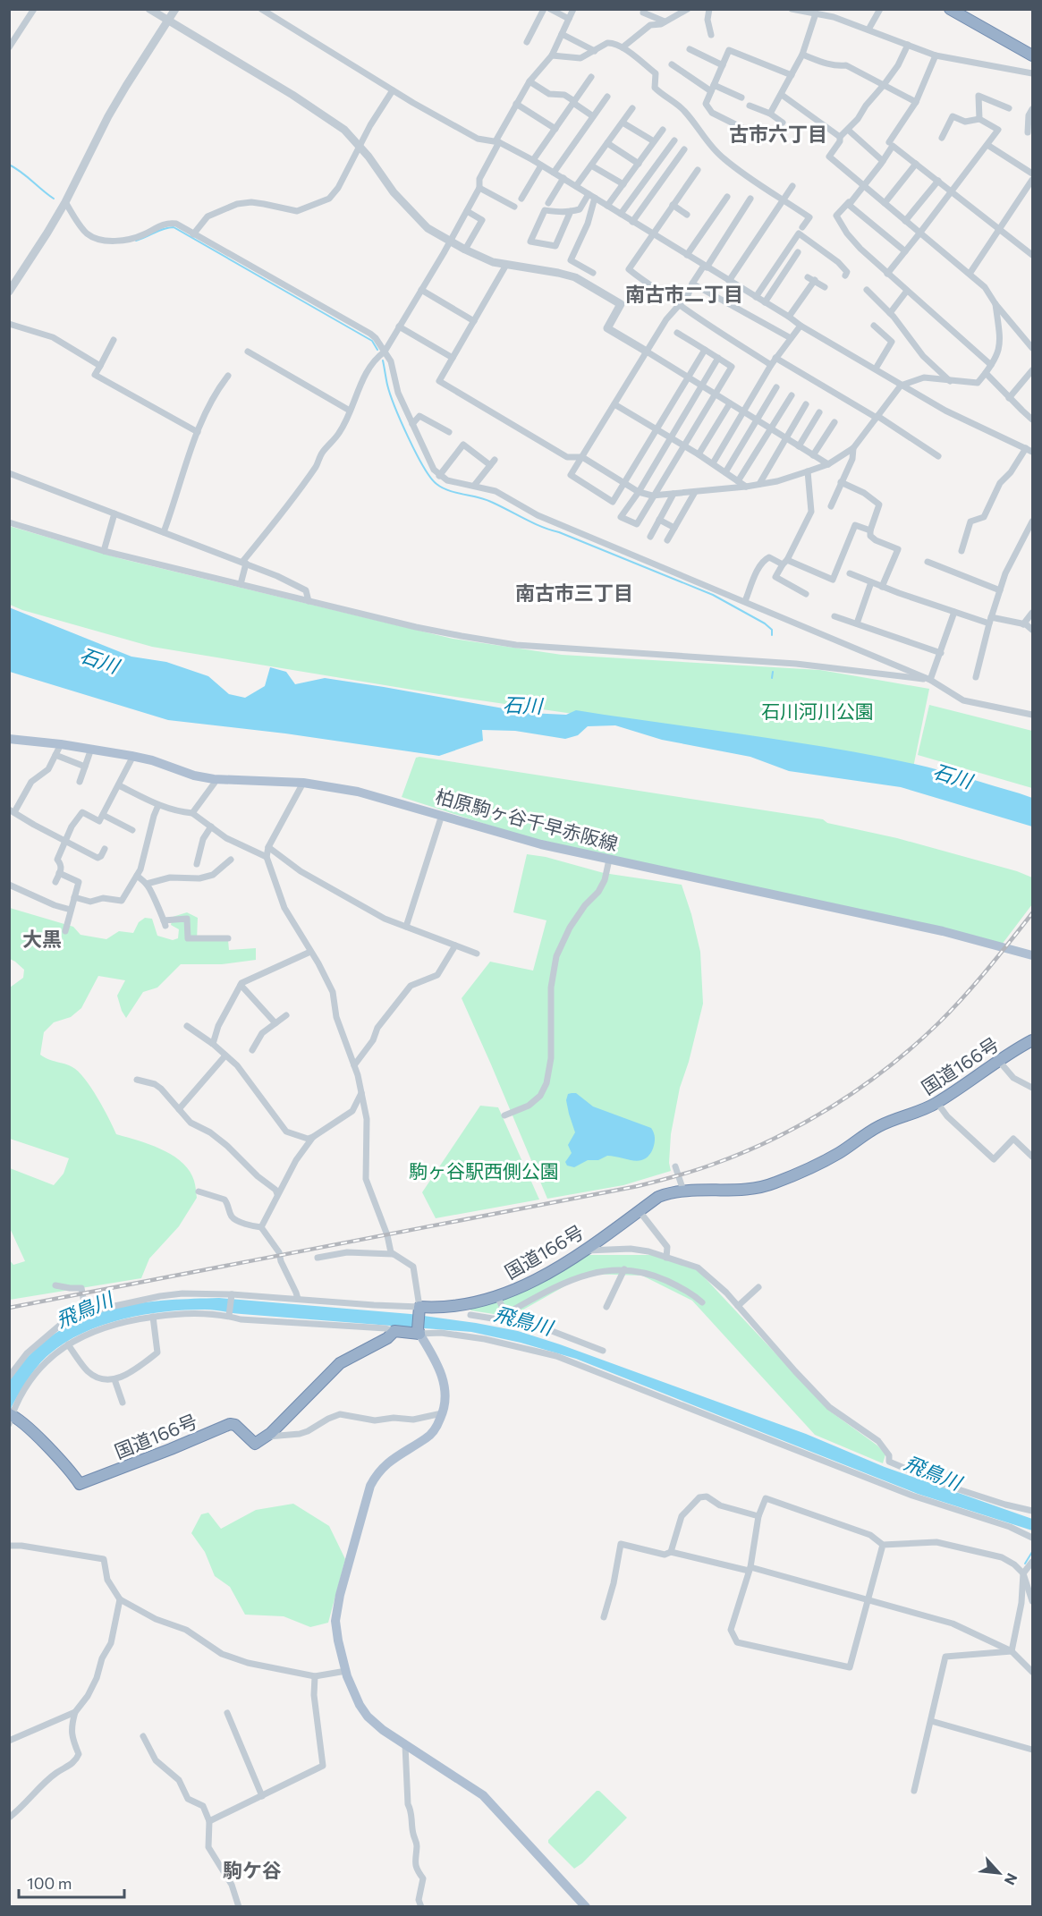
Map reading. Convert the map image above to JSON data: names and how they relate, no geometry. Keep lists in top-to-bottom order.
{
  "streets": {
    "highway": ["国道166号"],
    "main road": ["柏原駒ヶ谷千早赤阪線"]
  },
  "districts": [
    "古市六丁目",
    "南古市二丁目",
    "南古市三丁目",
    "大黒",
    "駒ケ谷"
  ],
  "water": ["石川", "飛鳥川"],
  "parks": ["石川河川公園", "駒ヶ谷駅西側公園"],
  "scale_bar": "100 m",
  "north": "bottom right"
}
